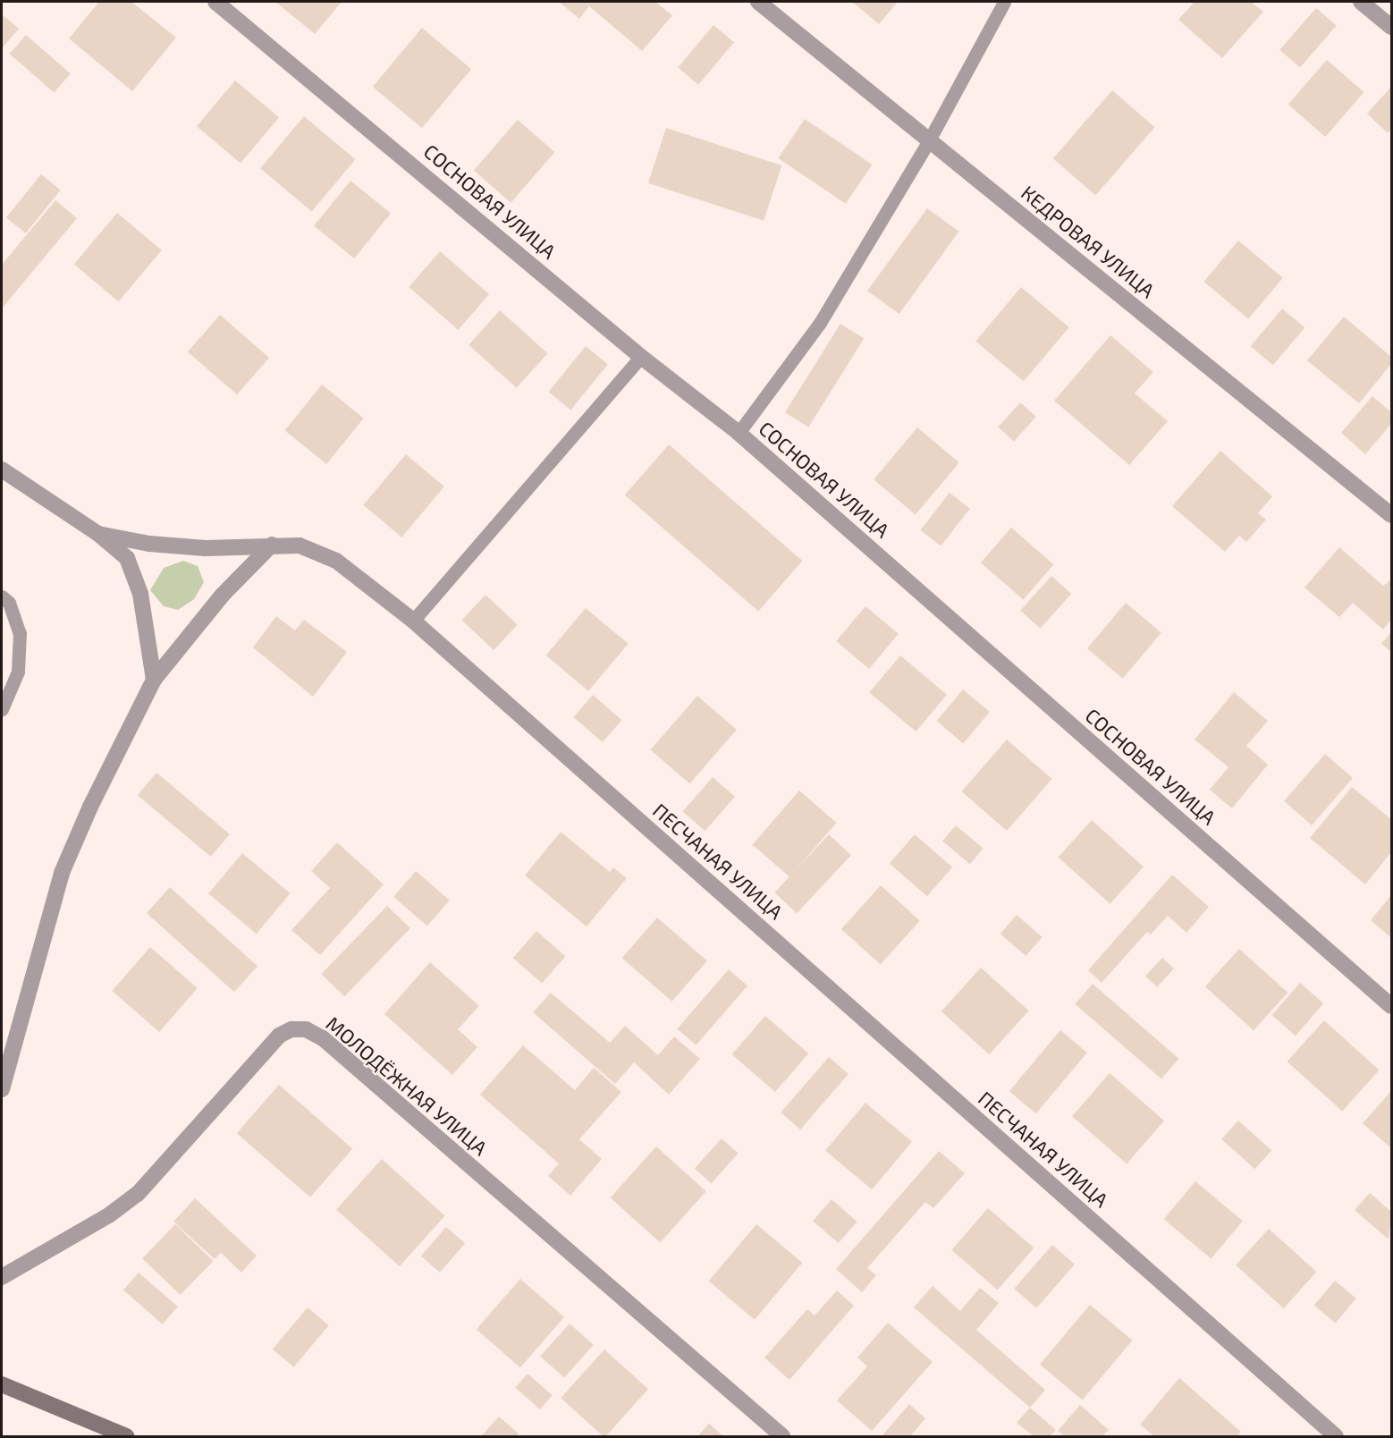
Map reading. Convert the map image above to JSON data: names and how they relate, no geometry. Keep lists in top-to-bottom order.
{
  "streets": {
    "street": [
      "СОСНОВАЯ УЛИЦА",
      "КЕДРОВАЯ УЛИЦА",
      "ПЕСЧАНАЯ УЛИЦА",
      "МОЛОДЁЖНАЯ УЛИЦА"
    ]
  }
}
